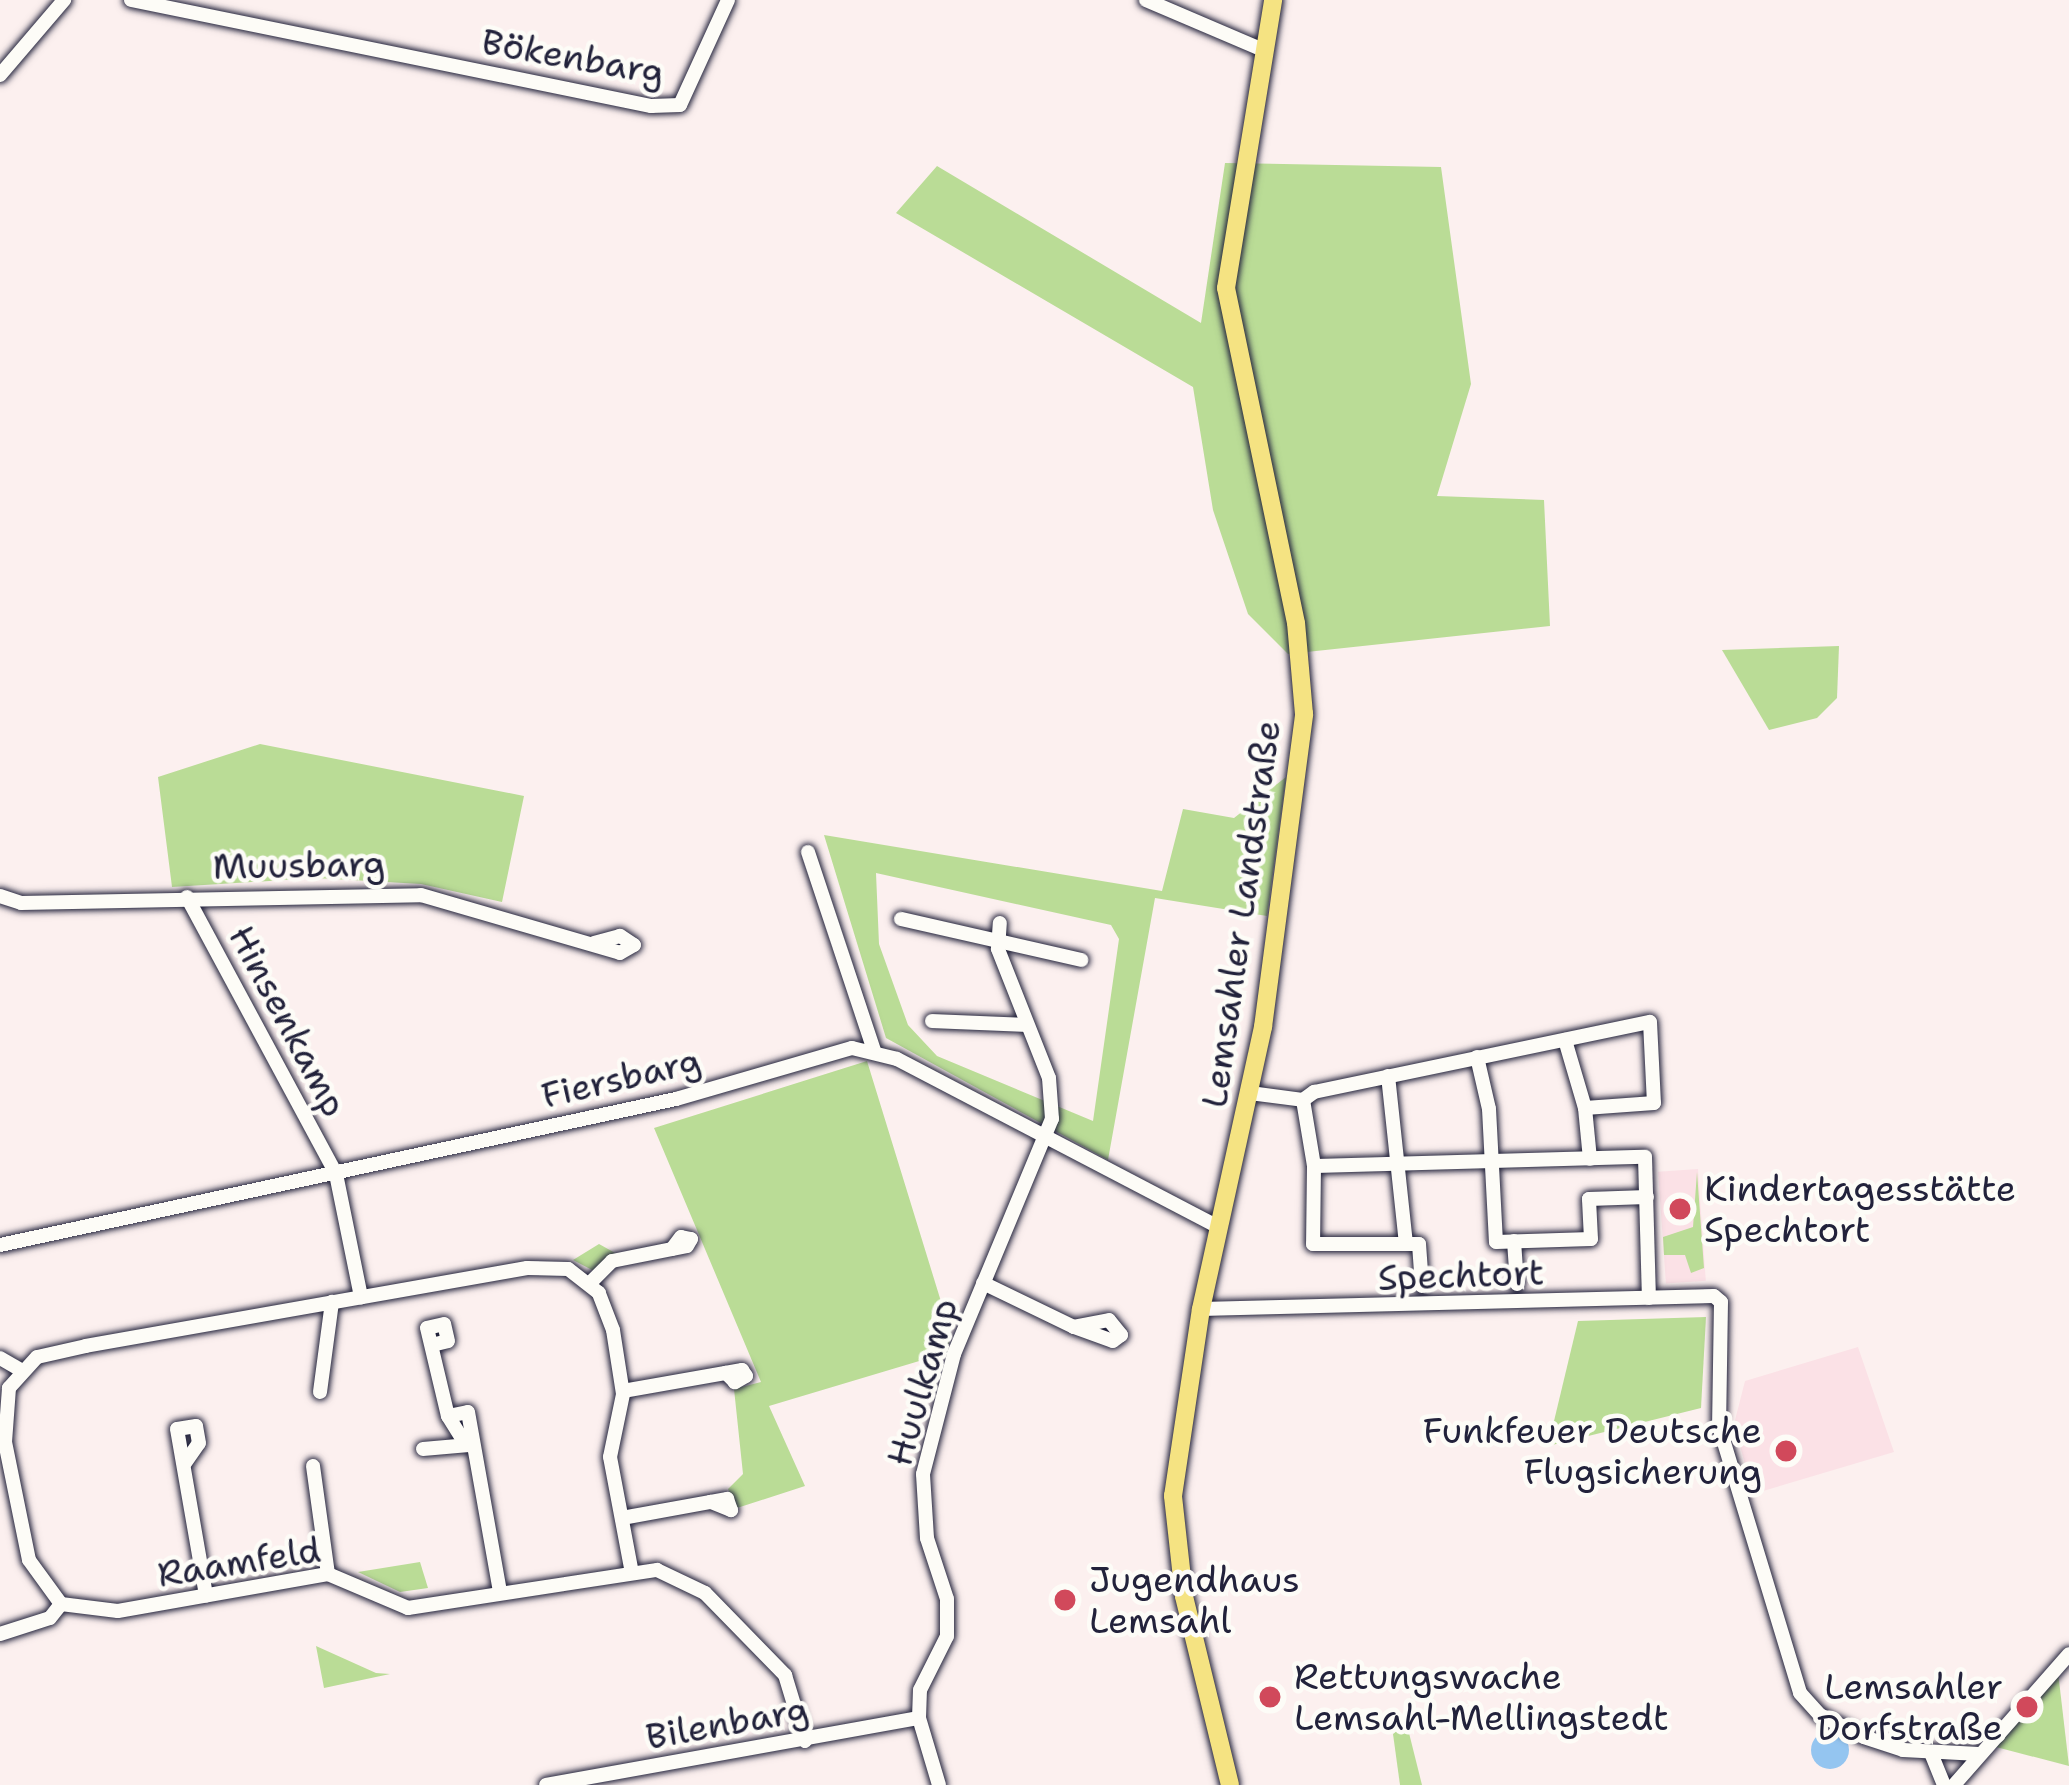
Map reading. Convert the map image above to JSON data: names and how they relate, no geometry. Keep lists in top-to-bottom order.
{
  "streets": {
    "main road": ["Lemsahler Landstraße"],
    "street": [
      "Bökenbarg",
      "Muusbarg",
      "Hinsenkamp",
      "Fiersbarg",
      "Spechtort",
      "Huulkamp",
      "Raamfeld",
      "Bilenbarg"
    ]
  },
  "crossings": [
    ["Muusbarg", "Hinsenkamp"],
    ["Lemsahler Landstraße", "Spechtort"],
    ["Hinsenkamp", "Fiersbarg"],
    ["Huulkamp", "Bilenbarg"],
    ["Raamfeld", "Bilenbarg"]
  ],
  "places": [
    "Kindertagesstätte Spechtort",
    "Funkfeuer Deutsche Flugsicherung",
    "Jugendhaus Lemsahl",
    "Rettungswache Lemsahl-Mellingstedt",
    "Lemsahler Dorfstraße"
  ]
}
